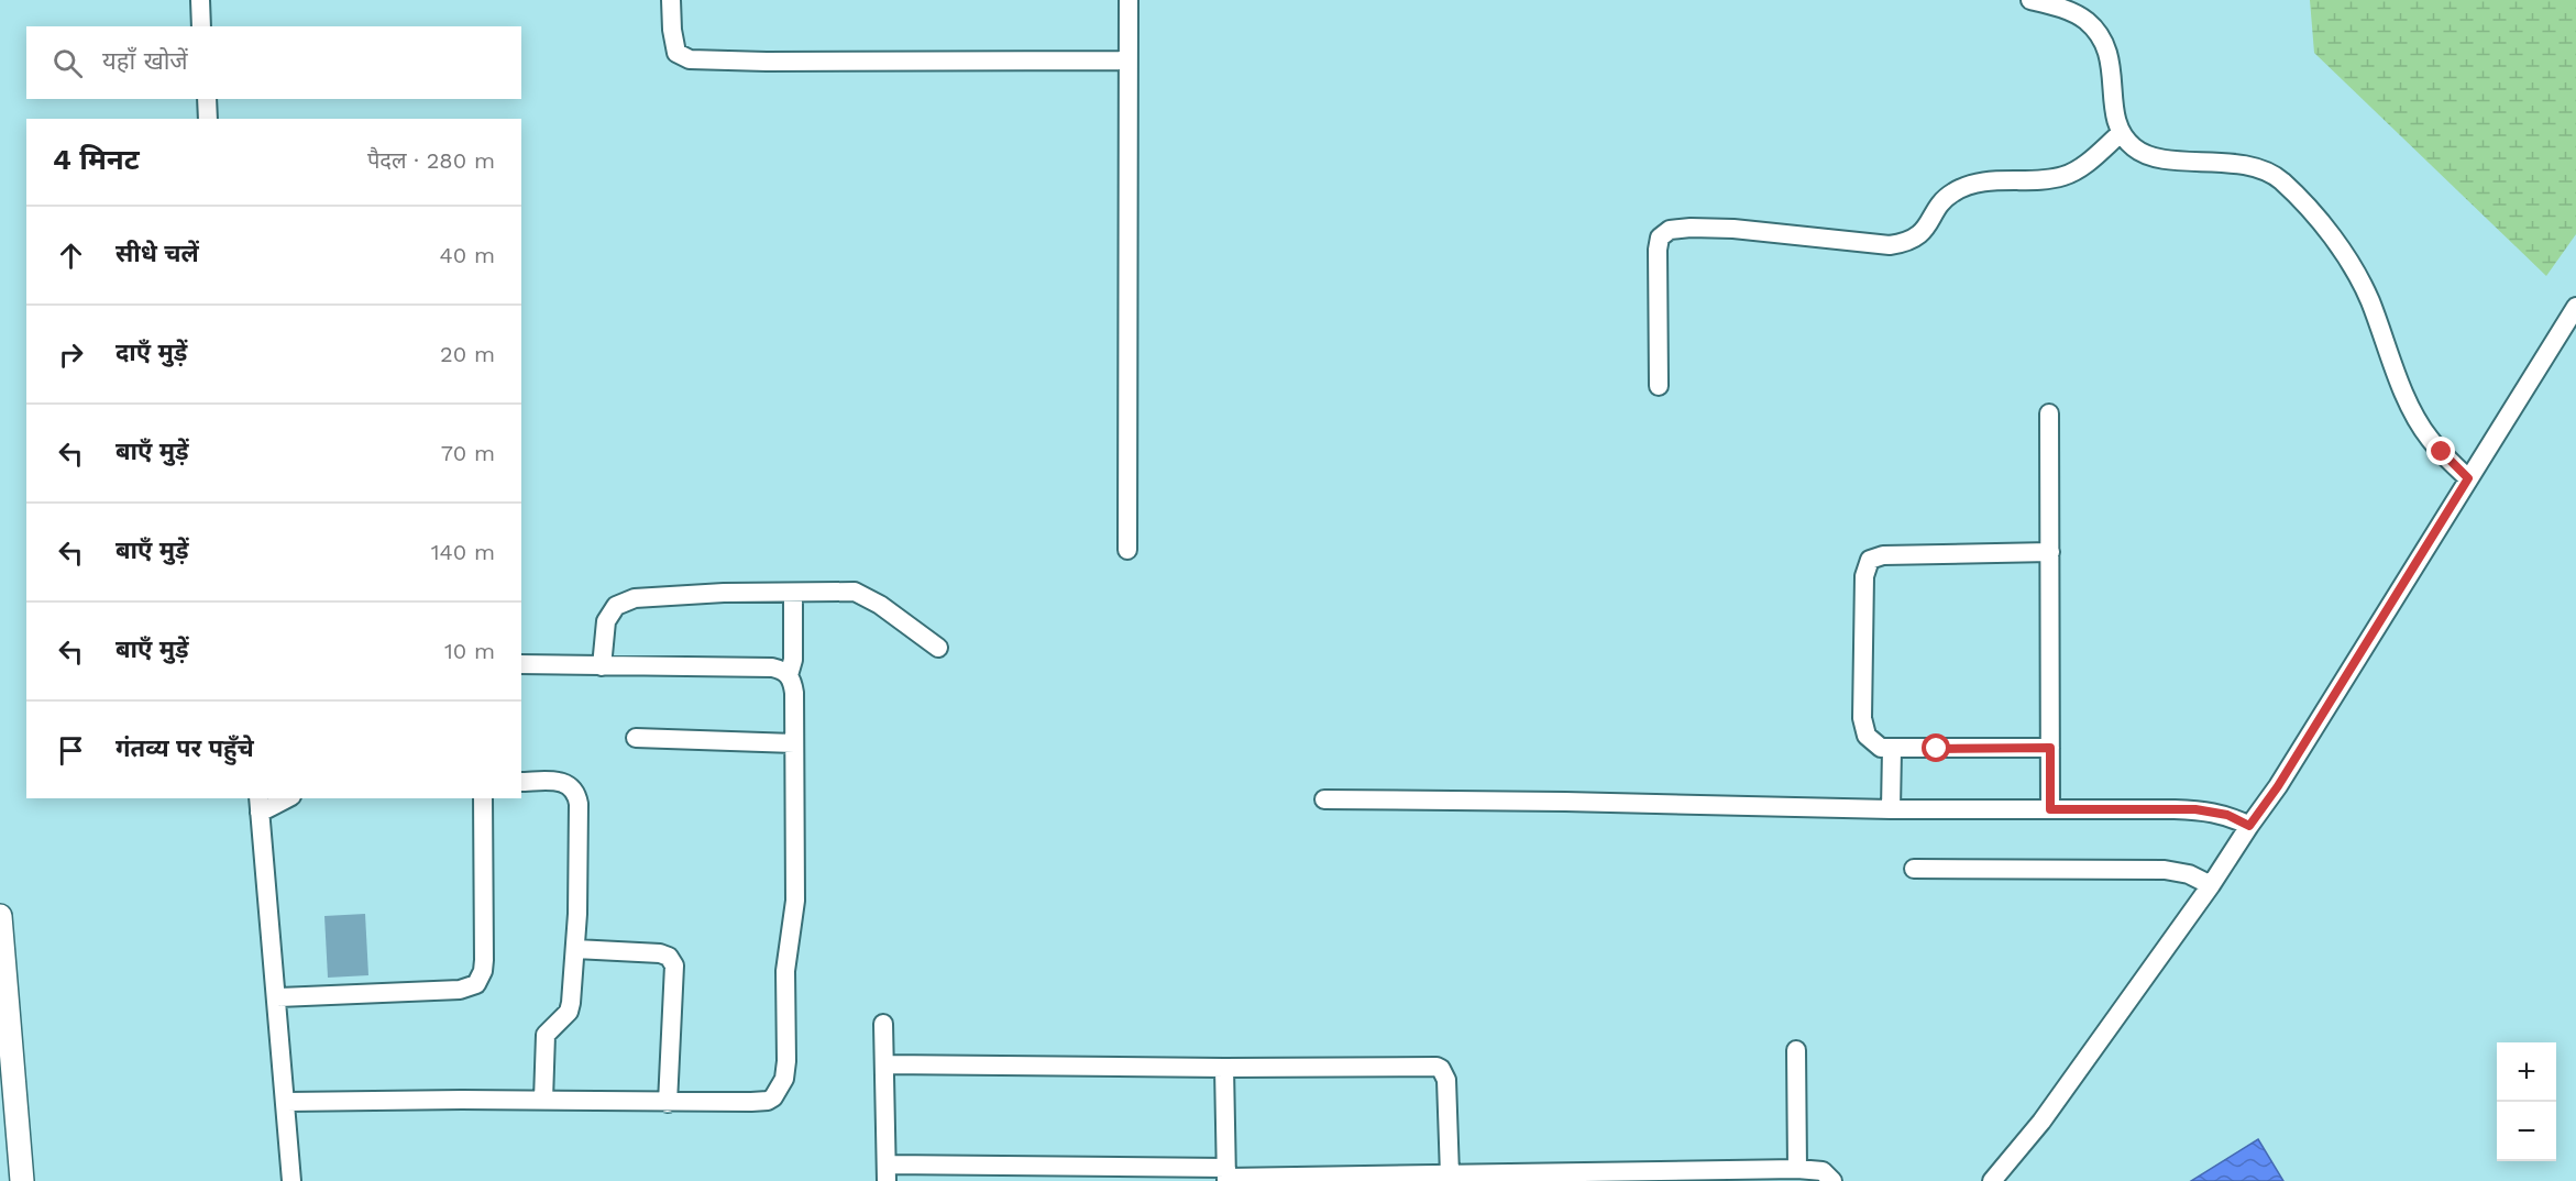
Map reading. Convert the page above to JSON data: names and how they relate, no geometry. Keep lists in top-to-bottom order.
{
  "page": {
    "search": "यहाँ खोजें",
    "heading": ["4 मिनट", "पैदल · 280 m"],
    "list": [
      ["सीधे चलें", "40 m"],
      ["दाएँ मुड़ें", "20 m"],
      ["बाएँ मुड़ें", "70 m"],
      ["बाएँ मुड़ें", "140 m"],
      ["बाएँ मुड़ें", "10 m"],
      "गंतव्य पर पहुँचे"
    ],
    "map_buttons": ["+", "−"]
  }
}
